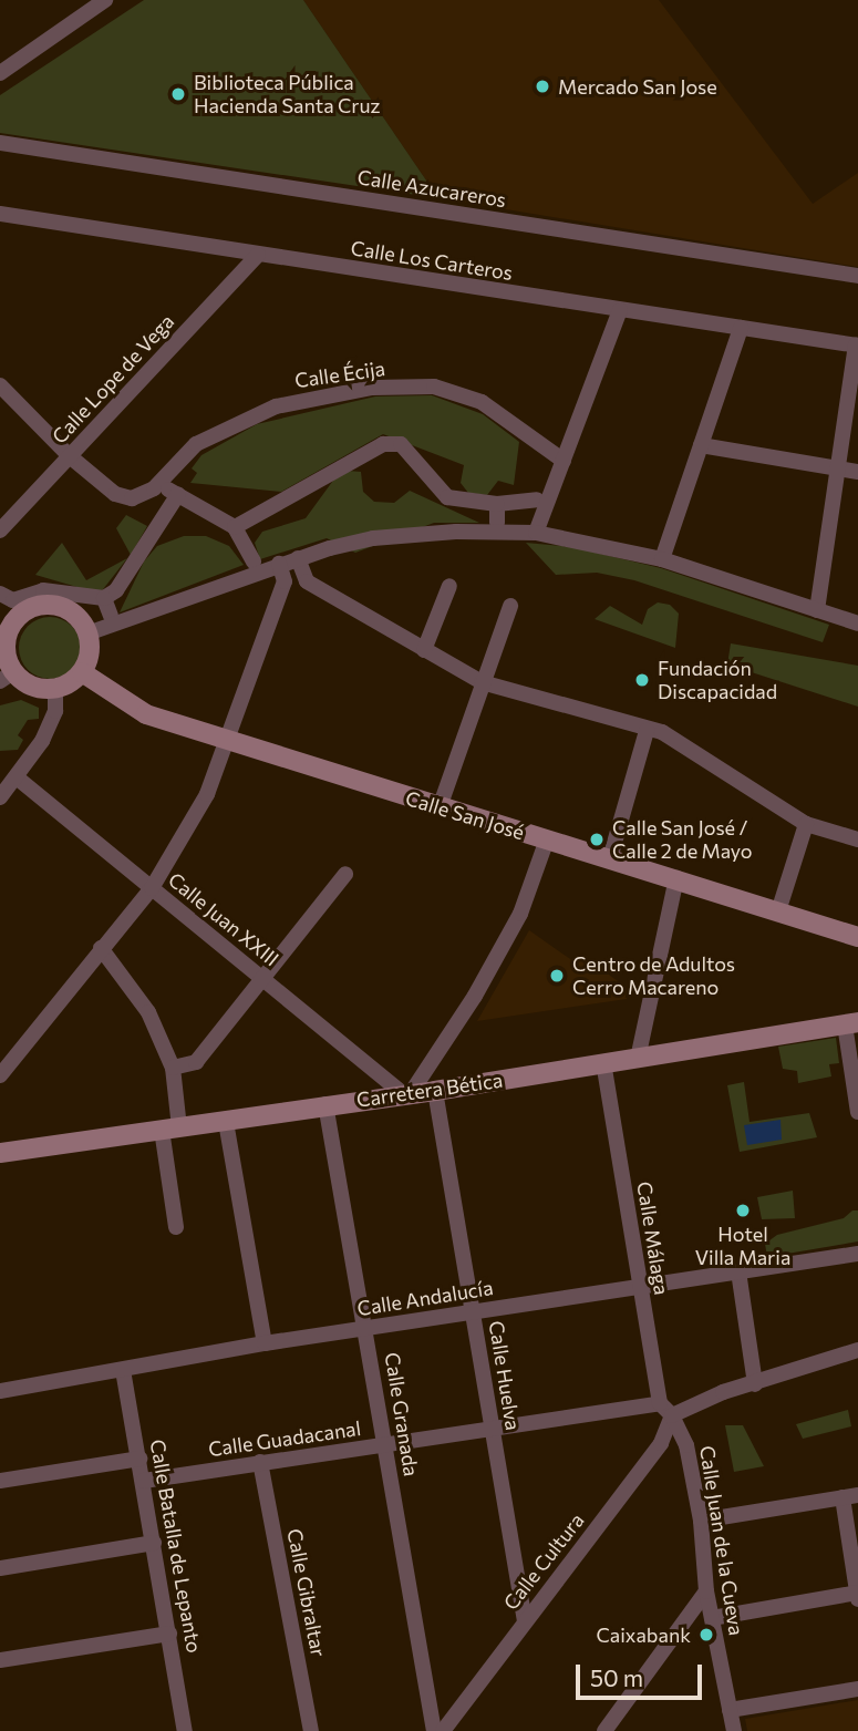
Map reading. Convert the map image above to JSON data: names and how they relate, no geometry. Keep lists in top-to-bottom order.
{
  "streets": {
    "main road": ["Calle San José", "Carretera Bética"],
    "street": [
      "Calle Azucareros",
      "Calle Los Carteros",
      "Calle Écija",
      "Calle Lope de Vega",
      "Calle Juan XXIII",
      "Calle Málaga",
      "Calle Andalucía",
      "Calle Huelva",
      "Calle Granada",
      "Calle Guadacanal",
      "Calle Juan de la Cueva",
      "Calle Batalla de Lepanto",
      "Calle Cultura",
      "Calle Gibraltar"
    ]
  },
  "crossings": [
    ["Calle Los Carteros", "Calle Lope de Vega"],
    ["Calle Écija", "Calle Lope de Vega"],
    ["Calle Juan XXIII", "Carretera Bética"],
    ["Carretera Bética", "Calle Málaga"],
    ["Carretera Bética", "Calle Huelva"],
    ["Carretera Bética", "Calle Granada"],
    ["Calle Málaga", "Calle Andalucía"],
    ["Calle Málaga", "Calle Guadacanal"],
    ["Calle Málaga", "Calle Juan de la Cueva"],
    ["Calle Málaga", "Calle Cultura"],
    ["Calle Andalucía", "Calle Huelva"],
    ["Calle Andalucía", "Calle Granada"],
    ["Calle Andalucía", "Calle Batalla de Lepanto"],
    ["Calle Huelva", "Calle Guadacanal"],
    ["Calle Huelva", "Calle Cultura"],
    ["Calle Granada", "Calle Guadacanal"],
    ["Calle Guadacanal", "Calle Juan de la Cueva"],
    ["Calle Guadacanal", "Calle Batalla de Lepanto"],
    ["Calle Guadacanal", "Calle Cultura"],
    ["Calle Guadacanal", "Calle Gibraltar"],
    ["Calle Juan de la Cueva", "Calle Cultura"]
  ],
  "places": [
    "Mercado San Jose",
    "Biblioteca Pública Hacienda Santa Cruz",
    "Fundación Discapacidad",
    "Calle San José / Calle 2 de Mayo",
    "Centro de Adultos Cerro Macareno",
    "Hotel Villa Maria",
    "Caixabank"
  ],
  "scale_bar": "50 m"
}
